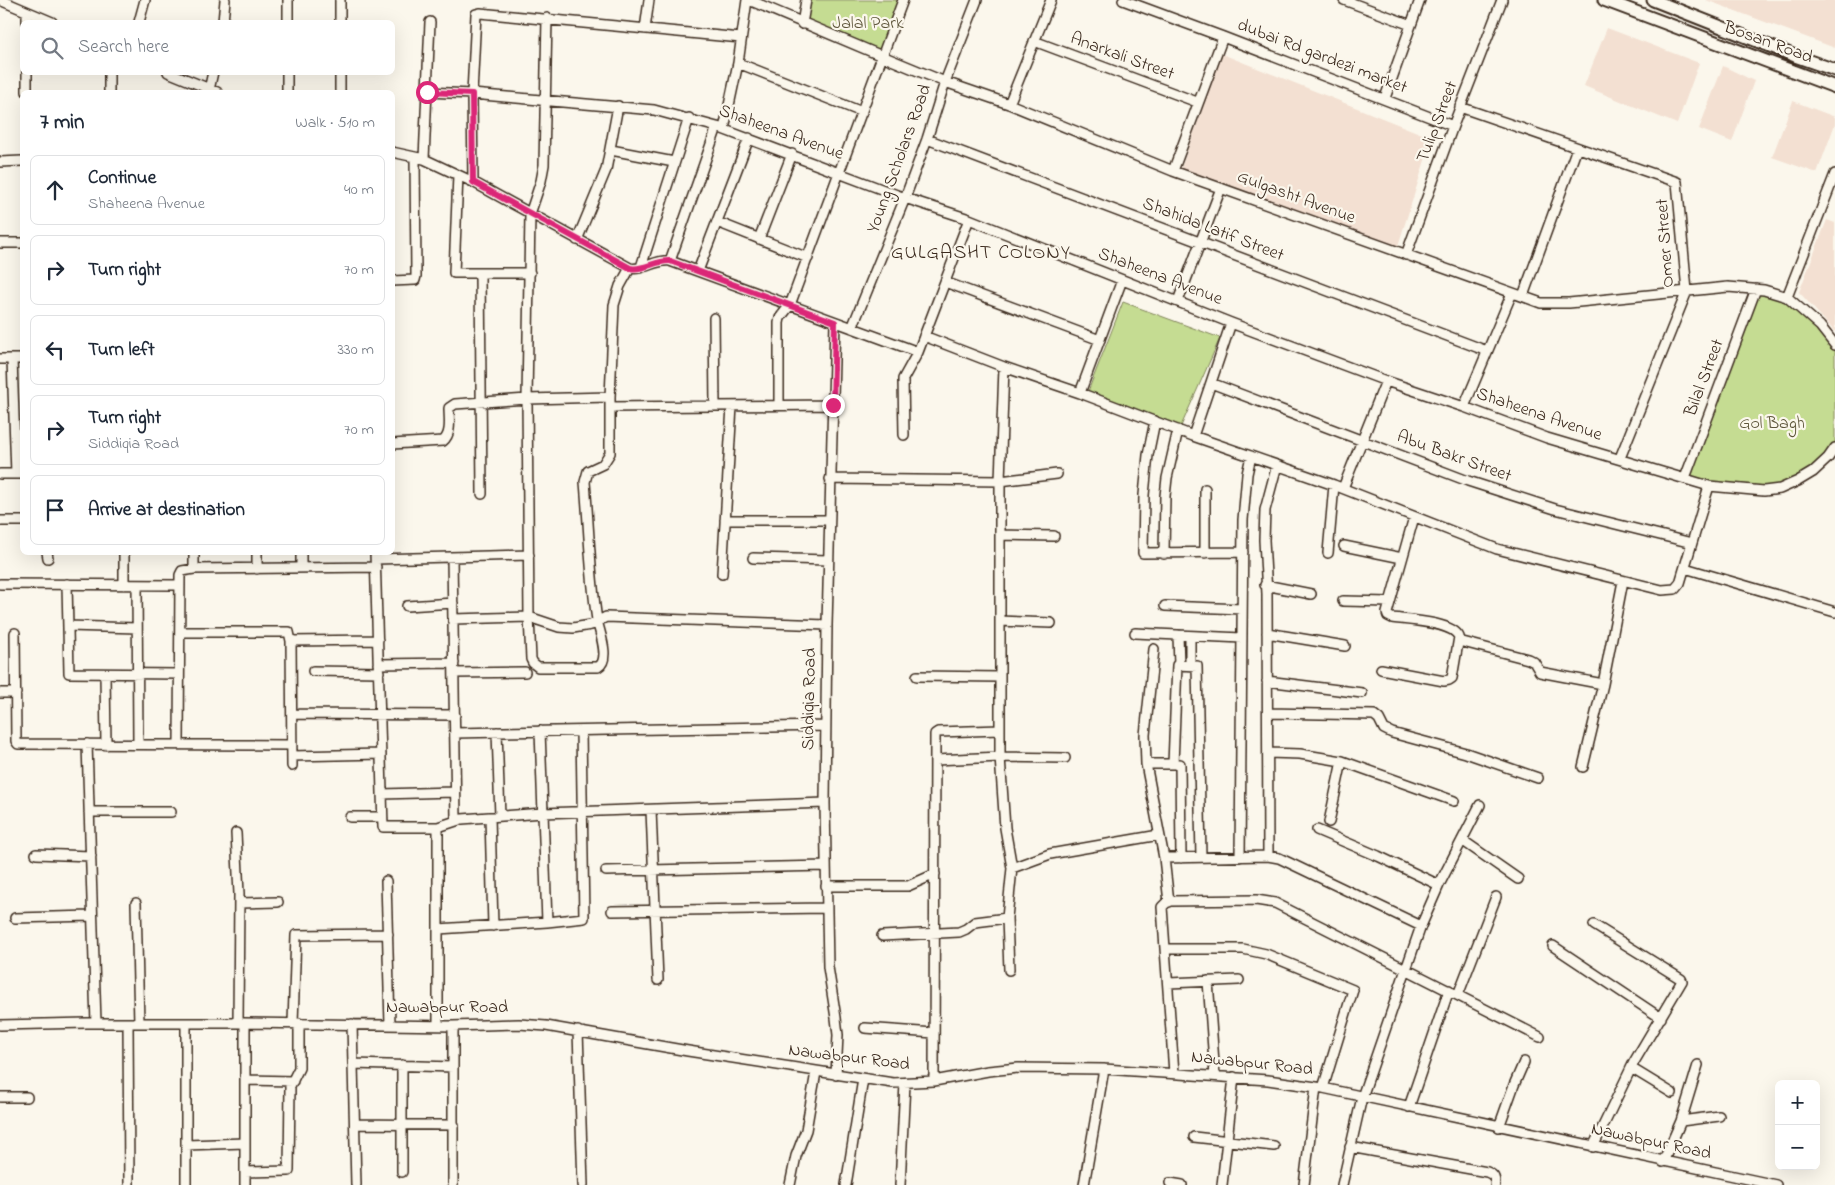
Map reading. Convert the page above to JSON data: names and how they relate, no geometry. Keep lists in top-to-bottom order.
{
  "streets": {
    "main road": ["Bosan Road"],
    "street": [
      "Anarkali Street",
      "dubai Rd gardezi market",
      "Tulip Street",
      "Shaheena Avenue",
      "Young Scholars Road",
      "Gulgasht Avenue",
      "Shahida Latif Street",
      "Omer Street",
      "Bilal Street",
      "Abu Bakr Street",
      "Siddiqia Road",
      "Nawabpur Road"
    ]
  },
  "crossings": [
    ["dubai Rd gardezi market", "Tulip Street"],
    ["Tulip Street", "Gulgasht Avenue"],
    ["Tulip Street", "Omer Street"],
    ["Shaheena Avenue", "Young Scholars Road"],
    ["Shaheena Avenue", "Omer Street"],
    ["Shaheena Avenue", "Bilal Street"],
    ["Young Scholars Road", "Gulgasht Avenue"],
    ["Young Scholars Road", "Shahida Latif Street"],
    ["Gulgasht Avenue", "Omer Street"],
    ["Gulgasht Avenue", "Bilal Street"],
    ["Siddiqia Road", "Nawabpur Road"]
  ],
  "districts": ["GULGASHT COLONY"],
  "parks": ["Jalal Park", "Gol Bagh"],
  "page": {
    "search": "Search here",
    "heading": ["7 min", "Walk · 510 m"],
    "list": [
      ["Continue", "Shaheena Avenue", "40 m"],
      ["Turn right", "70 m"],
      ["Turn left", "330 m"],
      ["Turn right", "Siddiqia Road", "70 m"],
      "Arrive at destination"
    ],
    "map_buttons": ["+", "−"]
  }
}
